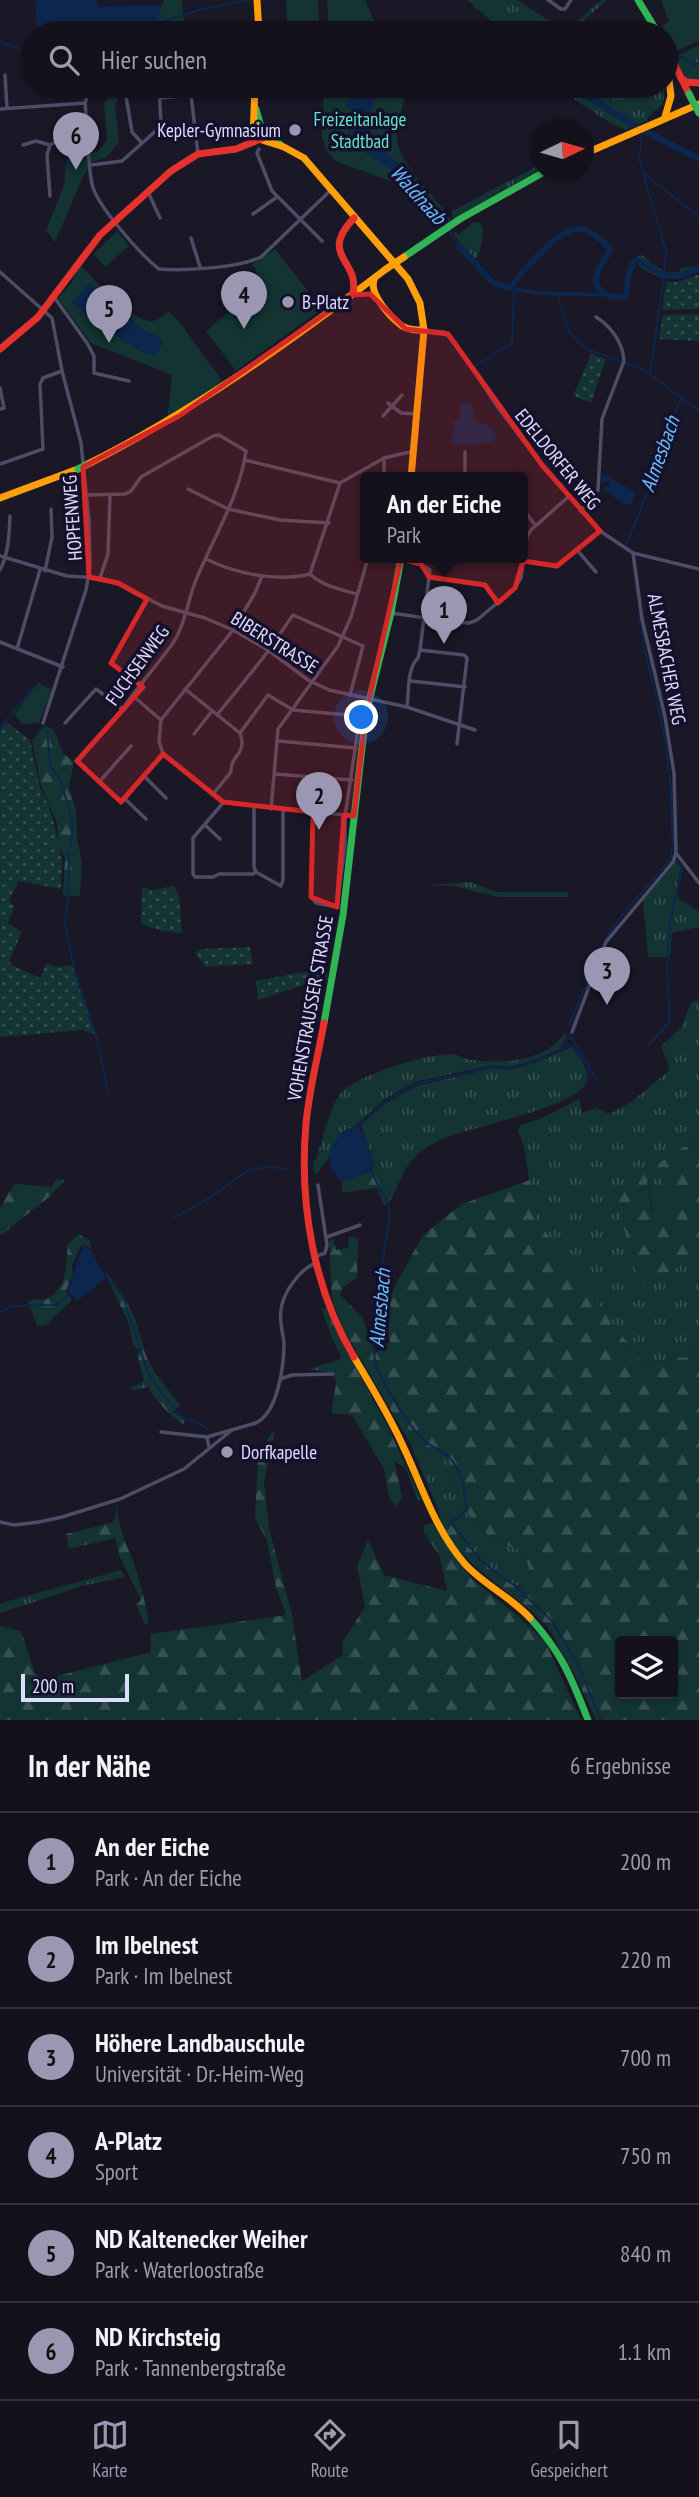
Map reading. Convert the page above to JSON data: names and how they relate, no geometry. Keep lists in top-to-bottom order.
{
  "streets": {
    "main road": ["VOHENSTRAUSSER STRASSE"],
    "street": [
      "EDELDORFER WEG",
      "HOPFENWEG",
      "BIBERSTRASSE",
      "ALMESBACHER WEG",
      "FUCHSENWEG"
    ]
  },
  "crossings": [
    ["EDELDORFER WEG", "ALMESBACHER WEG"],
    ["HOPFENWEG", "BIBERSTRASSE"],
    ["BIBERSTRASSE", "FUCHSENWEG"],
    ["BIBERSTRASSE", "VOHENSTRAUSSER STRASSE"]
  ],
  "water": ["Waldnaab", "Almesbach"],
  "parks": ["Freizeitanlage Stadtbad"],
  "places": ["Kepler-Gymnasium", "B-Platz", "Dorfkapelle"],
  "scale_bar": "200 m",
  "north": "right",
  "page": {
    "search": "Hier suchen",
    "pins": [
      "6",
      "4",
      "5",
      "1",
      "2",
      "3"
    ],
    "popup": ["An der Eiche", "Park"],
    "scale": "200 m",
    "heading": ["In der Nähe", "6 Ergebnisse"],
    "list": [
      {
        "mark": "1",
        "name": "An der Eiche",
        "note": "Park · An der Eiche",
        "value": "200 m"
      },
      {
        "mark": "2",
        "name": "Im Ibelnest",
        "note": "Park · Im Ibelnest",
        "value": "220 m"
      },
      {
        "mark": "3",
        "name": "Höhere Landbauschule",
        "note": "Universität · Dr.-Heim-Weg",
        "value": "700 m"
      },
      {
        "mark": "4",
        "name": "A-Platz",
        "note": "Sport",
        "value": "750 m"
      },
      {
        "mark": "5",
        "name": "ND Kaltenecker Weiher",
        "note": "Park · Waterloostraße",
        "value": "840 m"
      },
      {
        "mark": "6",
        "name": "ND Kirchsteig",
        "note": "Park · Tannenbergstraße",
        "value": "1.1 km"
      }
    ],
    "nav": ["Karte", "Route", "Gespeichert"]
  }
}
